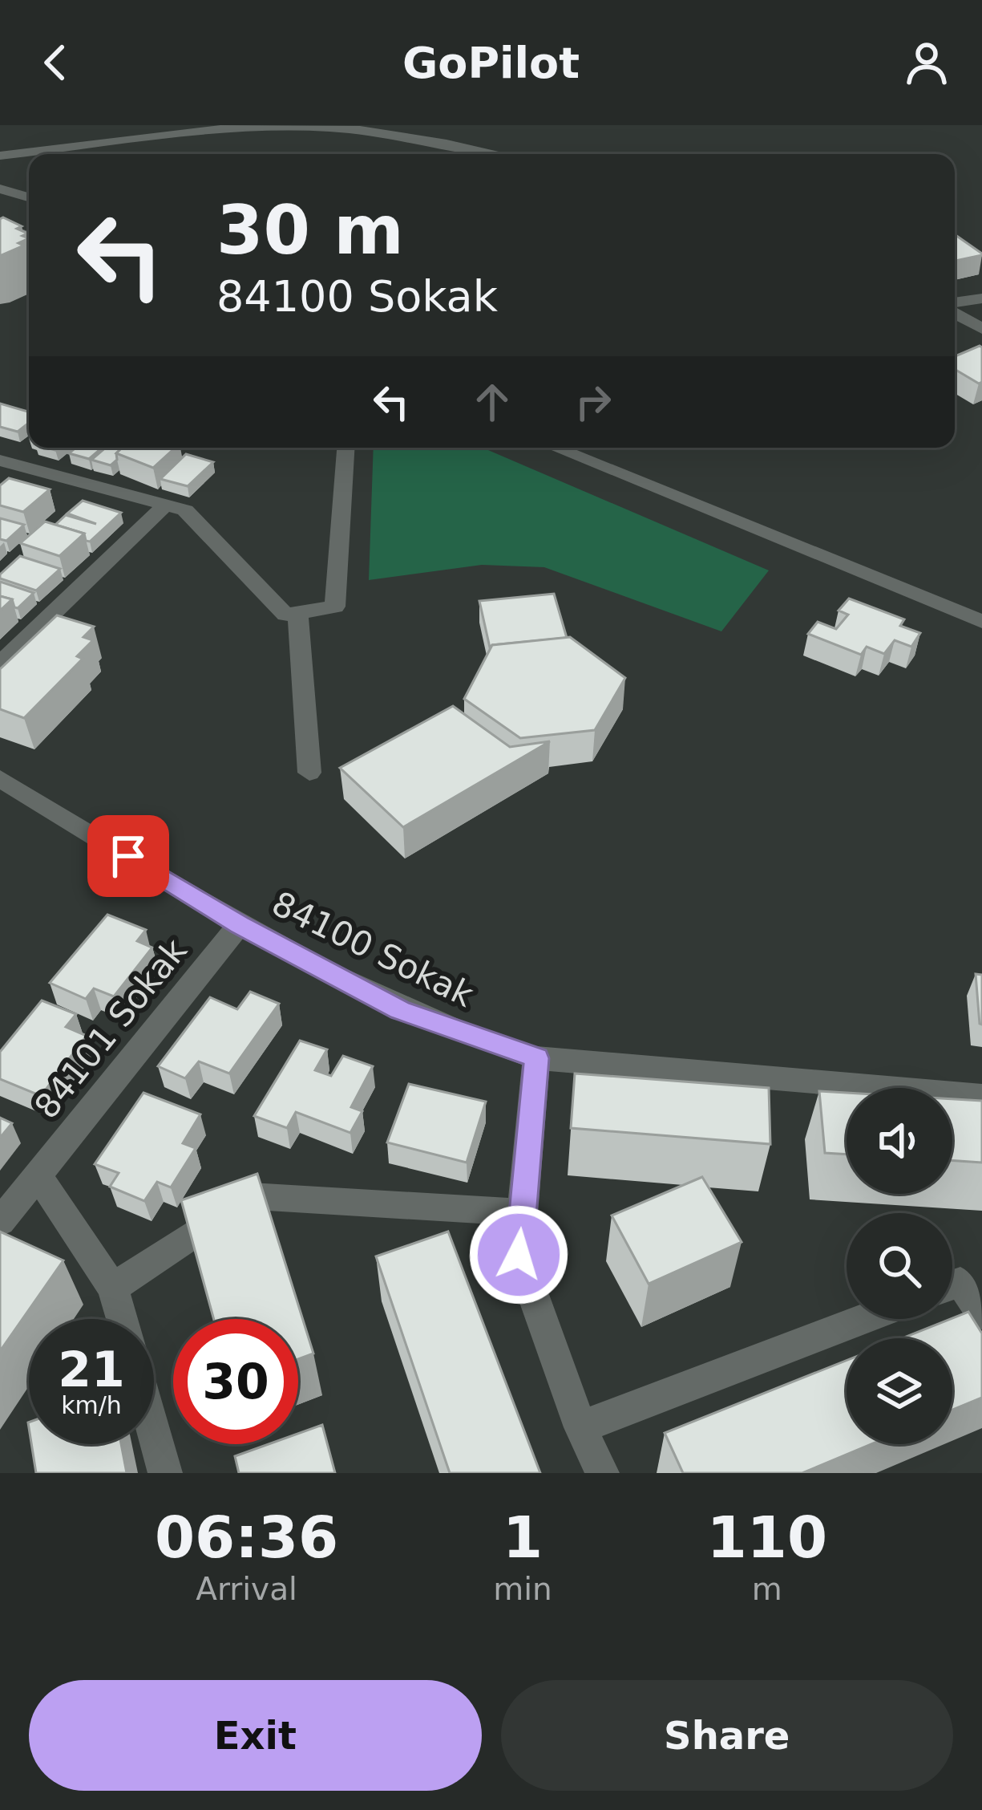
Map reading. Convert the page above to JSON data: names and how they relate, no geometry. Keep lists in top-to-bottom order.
{
  "streets": {
    "street": ["84100 Sokak", "84101 Sokak"]
  },
  "crossings": [
    ["84100 Sokak", "84101 Sokak"]
  ],
  "page": {
    "header": "GoPilot",
    "turn": ["30 m", "84100 Sokak"],
    "speed": "21 km/h",
    "limit": "30",
    "eta": [
      "06:36",
      "Arrival",
      "1",
      "min",
      "110",
      "m"
    ],
    "buttons": ["Exit", "Share"]
  }
}
